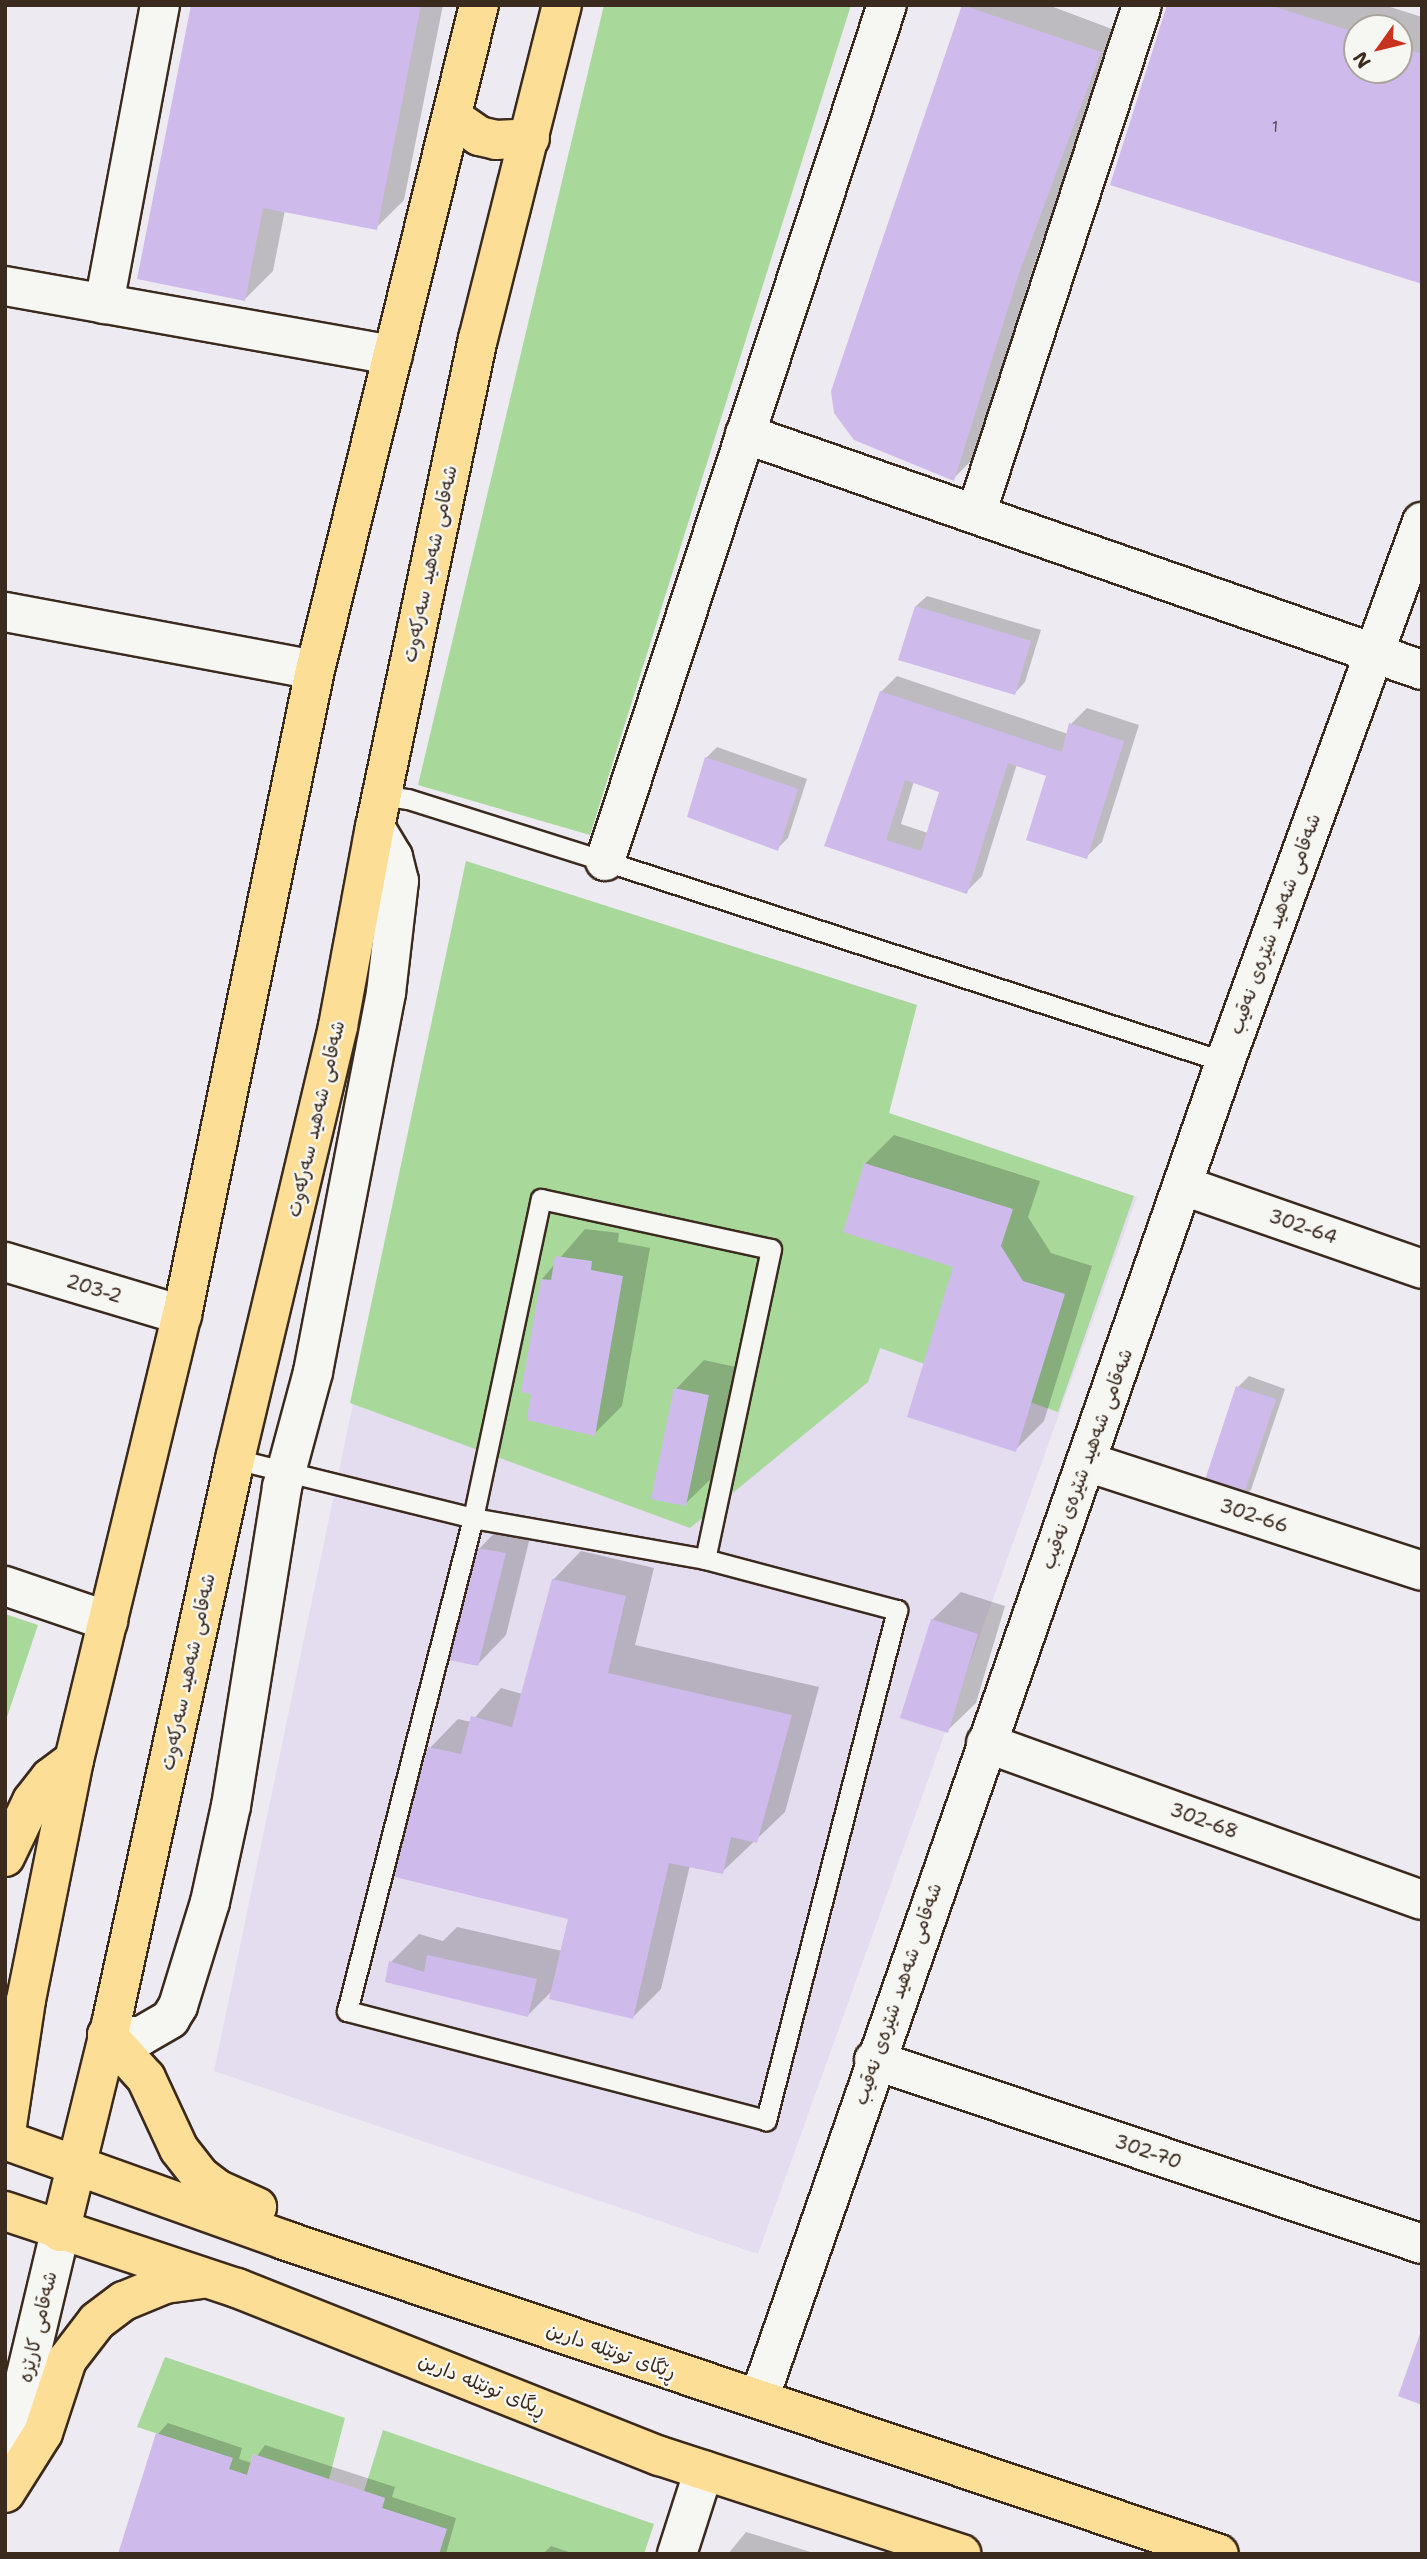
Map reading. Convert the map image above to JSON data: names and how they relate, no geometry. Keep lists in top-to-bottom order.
{
  "streets": {
    "main road": ["شەقامی شەهید سەرکەوت", "ڕێگای تونێلە دارین", "ڕیگای تونێلە دارین"],
    "street": [
      "شەقامی شەهید شێرەی نەقیب",
      "302-64",
      "203-2",
      "302-66",
      "302-68",
      "302-70",
      "شەقامی کارێزە"
    ]
  },
  "crossings": [
    ["شەقامی شەهید سەرکەوت", "شەقامی کارێزە"],
    ["شەقامی شەهید سەرکەوت", "ڕێگای تونێلە دارین"],
    ["شەقامی شەهید سەرکەوت", "ڕیگای تونێلە دارین"],
    ["شەقامی شەهید شێرەی نەقیب", "302-64"],
    ["شەقامی شەهید شێرەی نەقیب", "302-66"],
    ["شەقامی شەهید شێرەی نەقیب", "302-68"],
    ["شەقامی شەهید شێرەی نەقیب", "302-70"],
    ["شەقامی شەهید شێرەی نەقیب", "ڕێگای تونێلە دارین"],
    ["شەقامی کارێزە", "ڕیگای تونێلە دارین"]
  ],
  "house_numbers": ["1"],
  "north": "bottom left"
}
